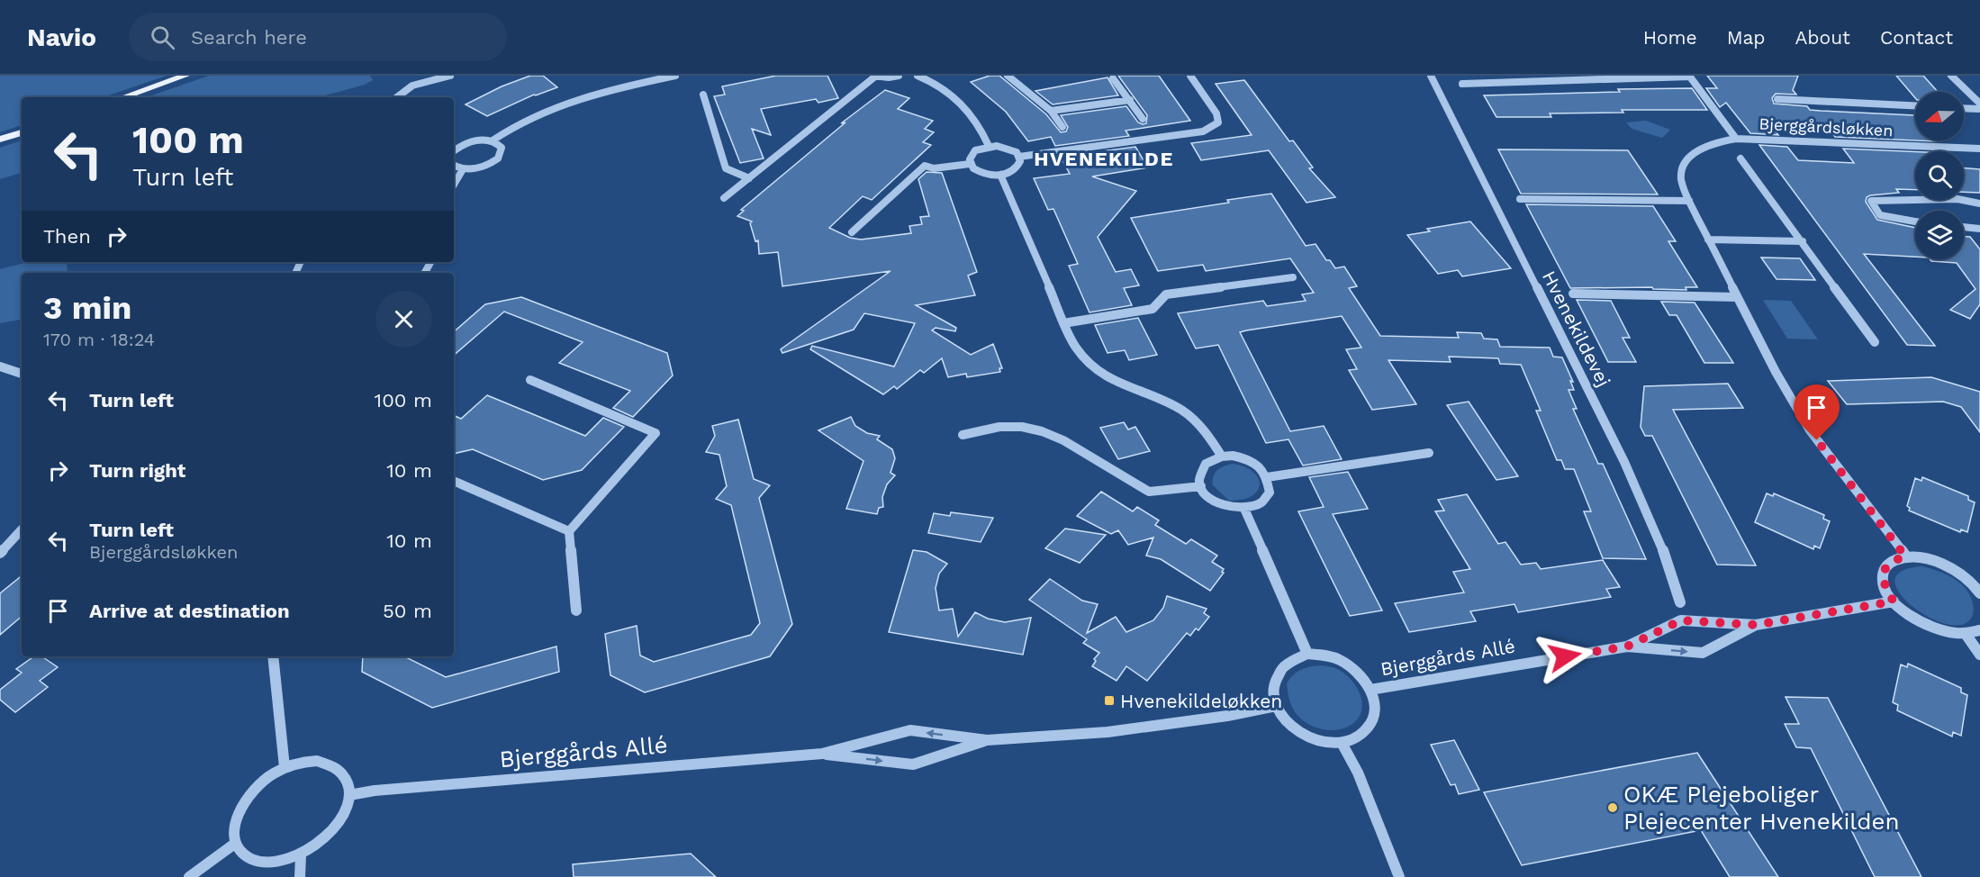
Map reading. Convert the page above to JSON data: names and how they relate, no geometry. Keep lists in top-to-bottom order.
{
  "streets": {
    "street": ["Bjerggårdsløkken", "Hvenekildevej", "Bjerggårds Allé"]
  },
  "districts": ["HVENEKILDE"],
  "places": {
    "transit": ["Hvenekildeløkken"],
    "other": ["OKÆ Plejeboliger Plejecenter Hvenekilden"]
  },
  "north": "left",
  "page": {
    "header": "Navio",
    "search": "Search here",
    "nav": [
      "Home",
      "Map",
      "About",
      "Contact"
    ],
    "turn": ["100 m", "Turn left"],
    "then": "Then",
    "heading": ["3 min", "170 m · 18:24"],
    "list": [
      {
        "name": "Turn left",
        "value": "100 m"
      },
      {
        "name": "Turn right",
        "value": "10 m"
      },
      {
        "name": "Turn left",
        "note": "Bjerggårdsløkken",
        "value": "10 m"
      },
      {
        "name": "Arrive at destination",
        "value": "50 m"
      }
    ]
  }
}
